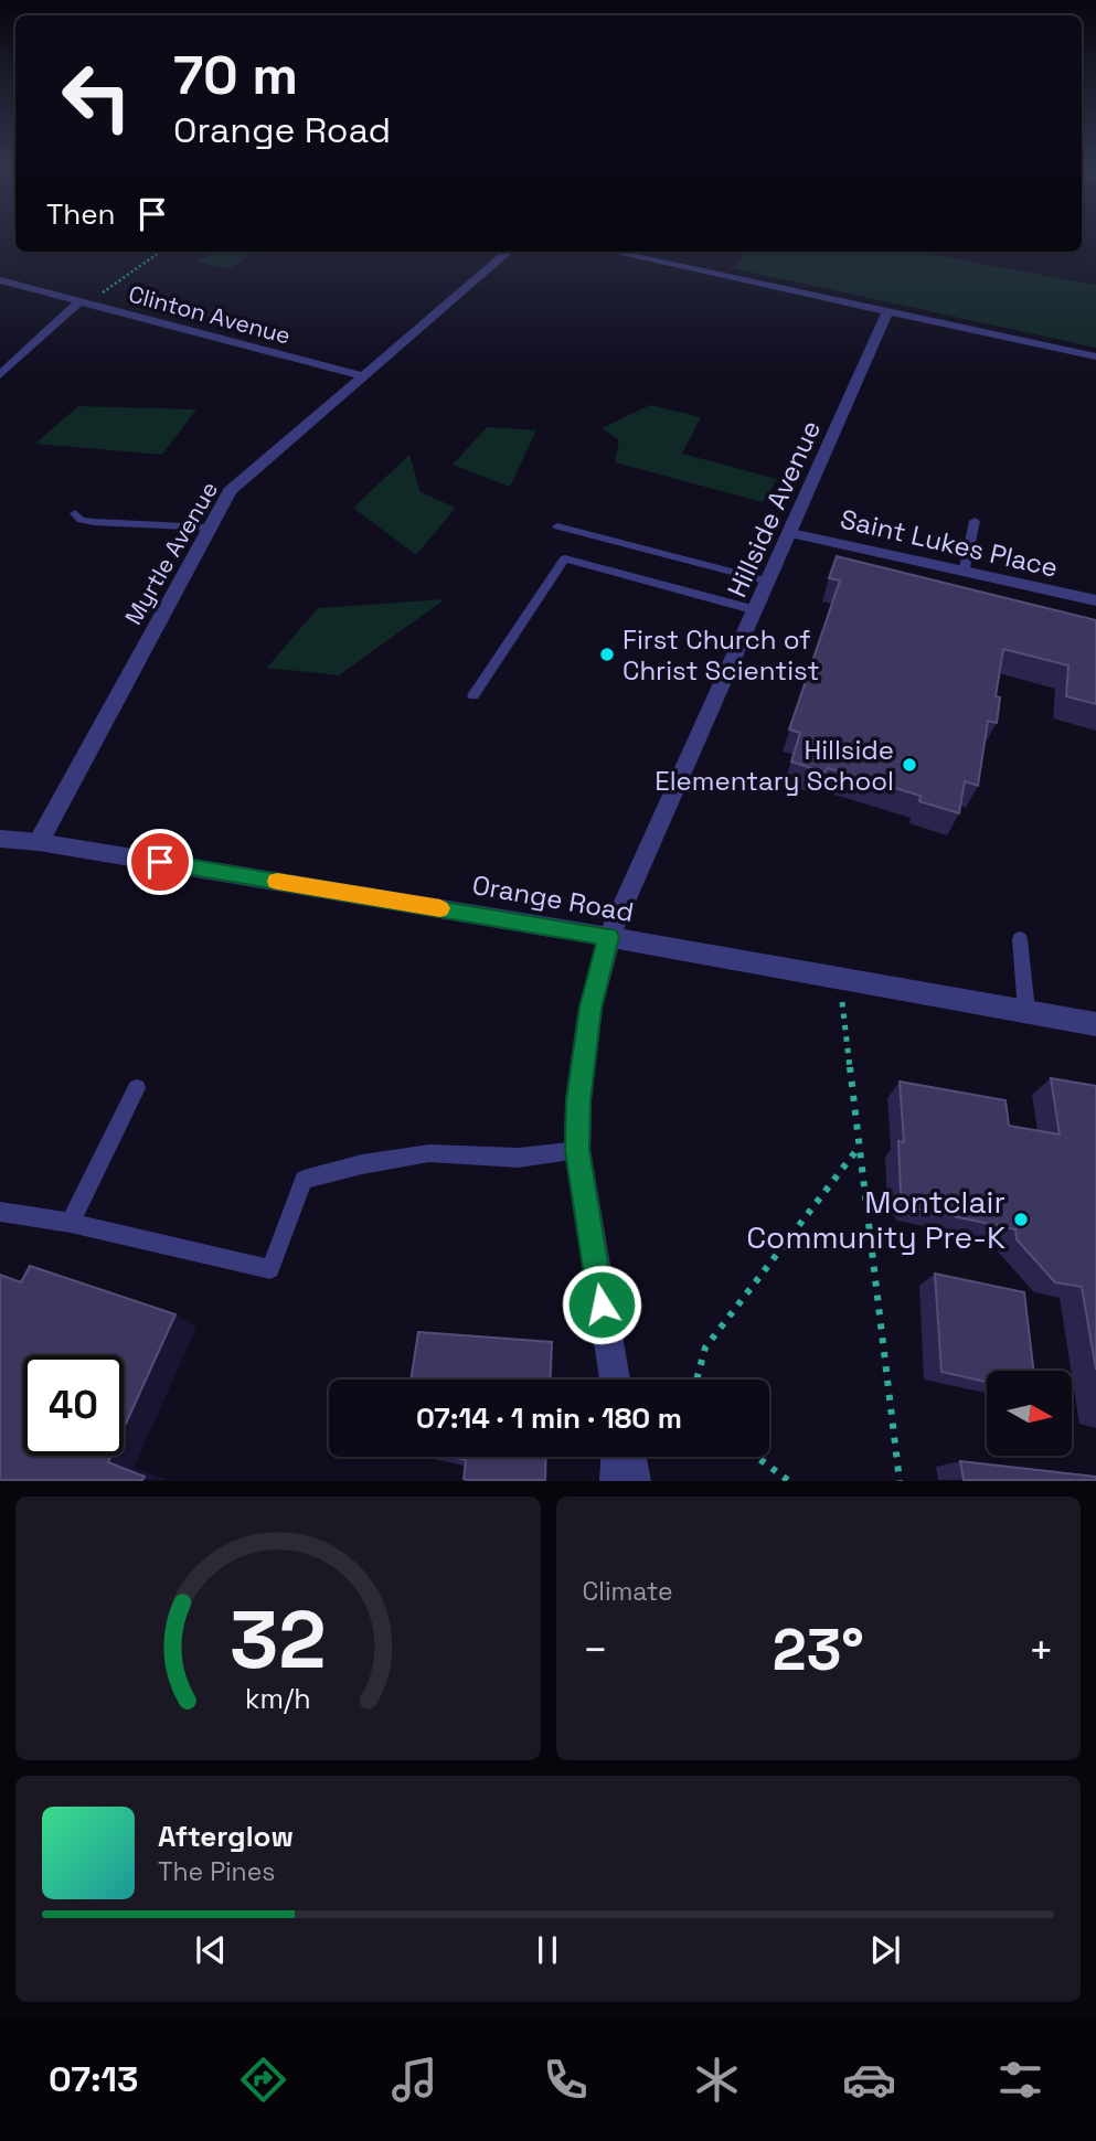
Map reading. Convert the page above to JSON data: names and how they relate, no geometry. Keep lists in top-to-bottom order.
{
  "streets": {
    "street": [
      "Clinton Avenue",
      "Hillside Avenue",
      "Saint Lukes Place",
      "Myrtle Avenue",
      "Orange Road"
    ]
  },
  "crossings": [
    ["Clinton Avenue", "Myrtle Avenue"],
    ["Hillside Avenue", "Saint Lukes Place"],
    ["Hillside Avenue", "Orange Road"],
    ["Myrtle Avenue", "Orange Road"]
  ],
  "places": ["First Church of Christ Scientist", "Hillside Elementary School", "Montclair Community Pre-K"],
  "north": "right",
  "page": {
    "turn": ["70 m", "Orange Road"],
    "then": "Then",
    "limit": "40",
    "trip": "07:14 · 1 min · 180 m",
    "tile": "Climate",
    "heat": ["−", "23°", "+"],
    "song": ["Afterglow", "The Pines"],
    "tabs": "07:13",
    "gauge": ["32", "km/h"]
  }
}
